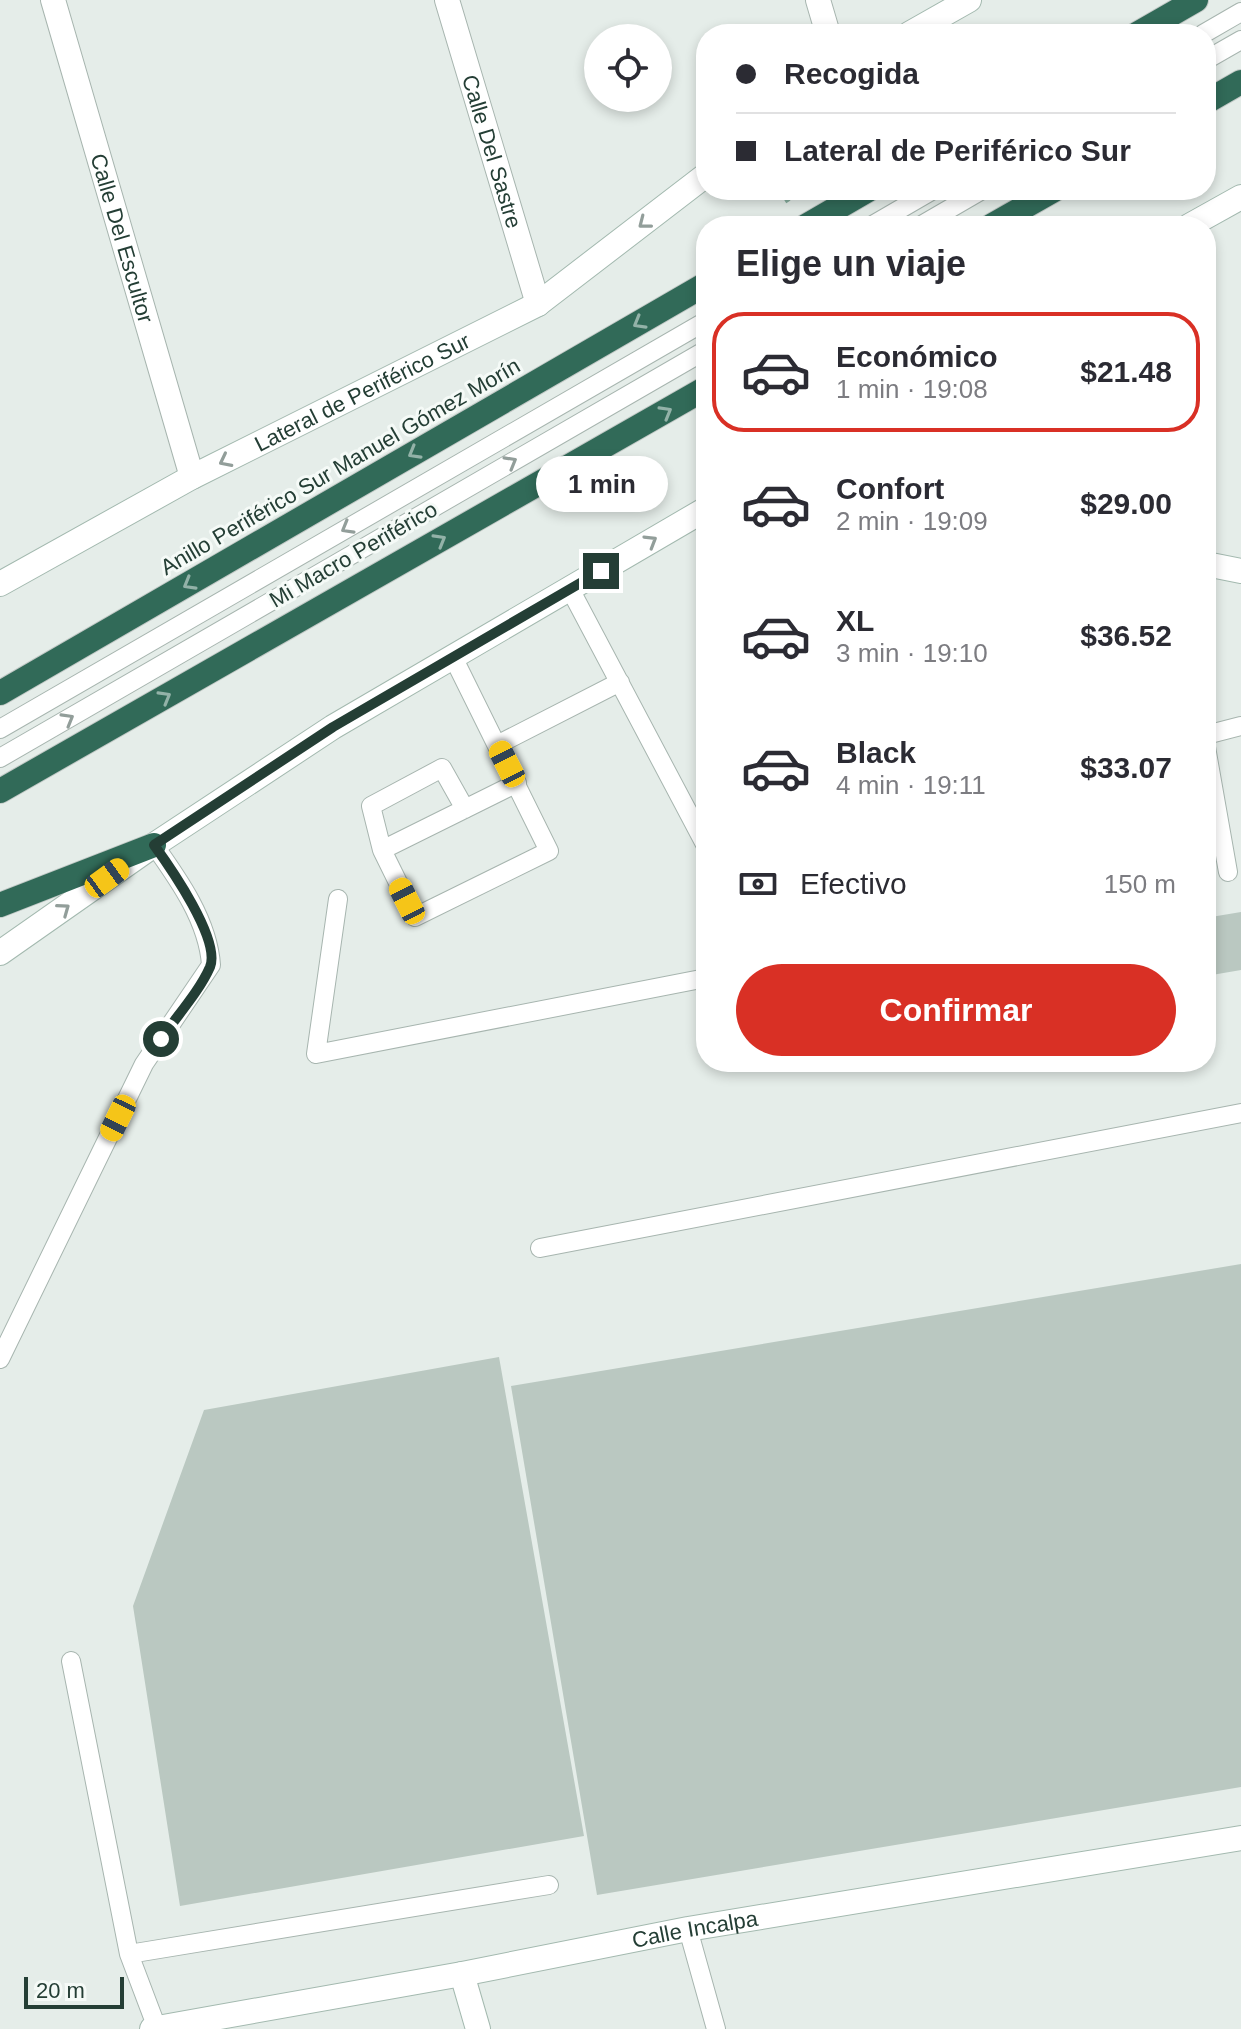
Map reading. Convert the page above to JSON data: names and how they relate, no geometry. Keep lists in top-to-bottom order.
{
  "streets": {
    "highway": ["Anillo Periférico Sur Manuel Gómez Morín"],
    "street": [
      "Calle Del Sastre",
      "Calle Del Escultor",
      "Lateral de Periférico Sur",
      "Calle Incalpa"
    ],
    "lane": ["Mi Macro Periférico"]
  },
  "crossings": [
    ["Calle Del Sastre", "Lateral de Periférico Sur"],
    ["Calle Del Escultor", "Lateral de Periférico Sur"]
  ],
  "one_way": ["Lateral de Periférico Sur"],
  "scale_bar": "20 m",
  "page": {
    "banner": ["Recogida", "Lateral de Periférico Sur"],
    "heading": "Elige un viaje",
    "list": [
      {
        "name": "Económico",
        "note": "1 min · 19:08",
        "value": "$21.48"
      },
      {
        "name": "Confort",
        "note": "2 min · 19:09",
        "value": "$29.00"
      },
      {
        "name": "XL",
        "note": "3 min · 19:10",
        "value": "$36.52"
      },
      {
        "name": "Black",
        "note": "4 min · 19:11",
        "value": "$33.07"
      }
    ],
    "bubble": "1 min",
    "pay": ["Efectivo", "150 m"],
    "buttons": "Confirmar",
    "scale": "20 m"
  }
}
